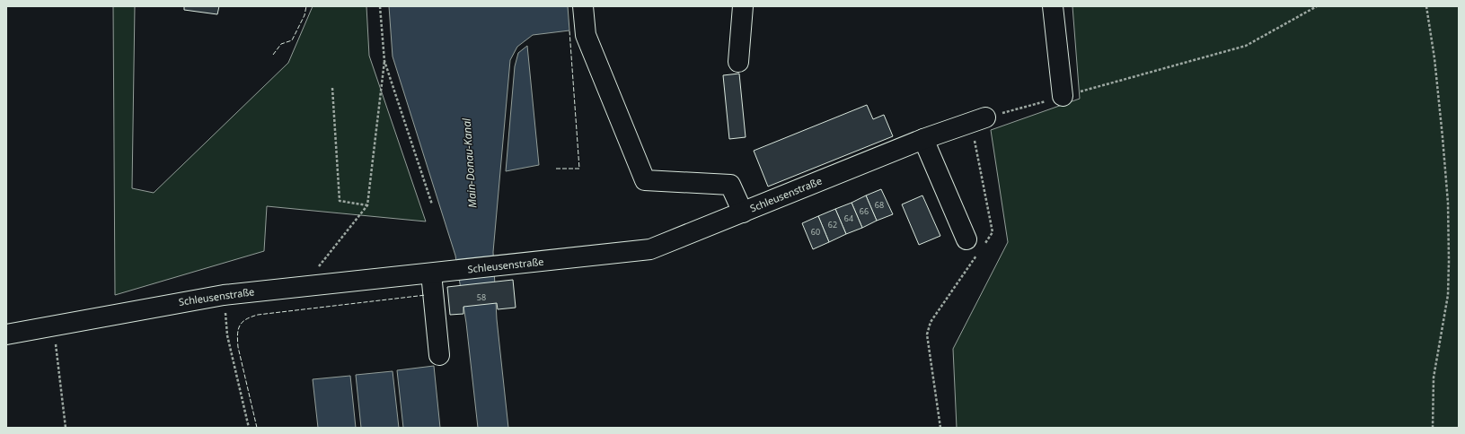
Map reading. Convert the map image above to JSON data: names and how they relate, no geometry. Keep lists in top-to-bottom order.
{
  "streets": {
    "street": ["Schleusenstraße"]
  },
  "water": ["Main-Donau-Kanal"],
  "house_numbers": [
    "68",
    "66",
    "64",
    "62",
    "60",
    "58"
  ]
}
